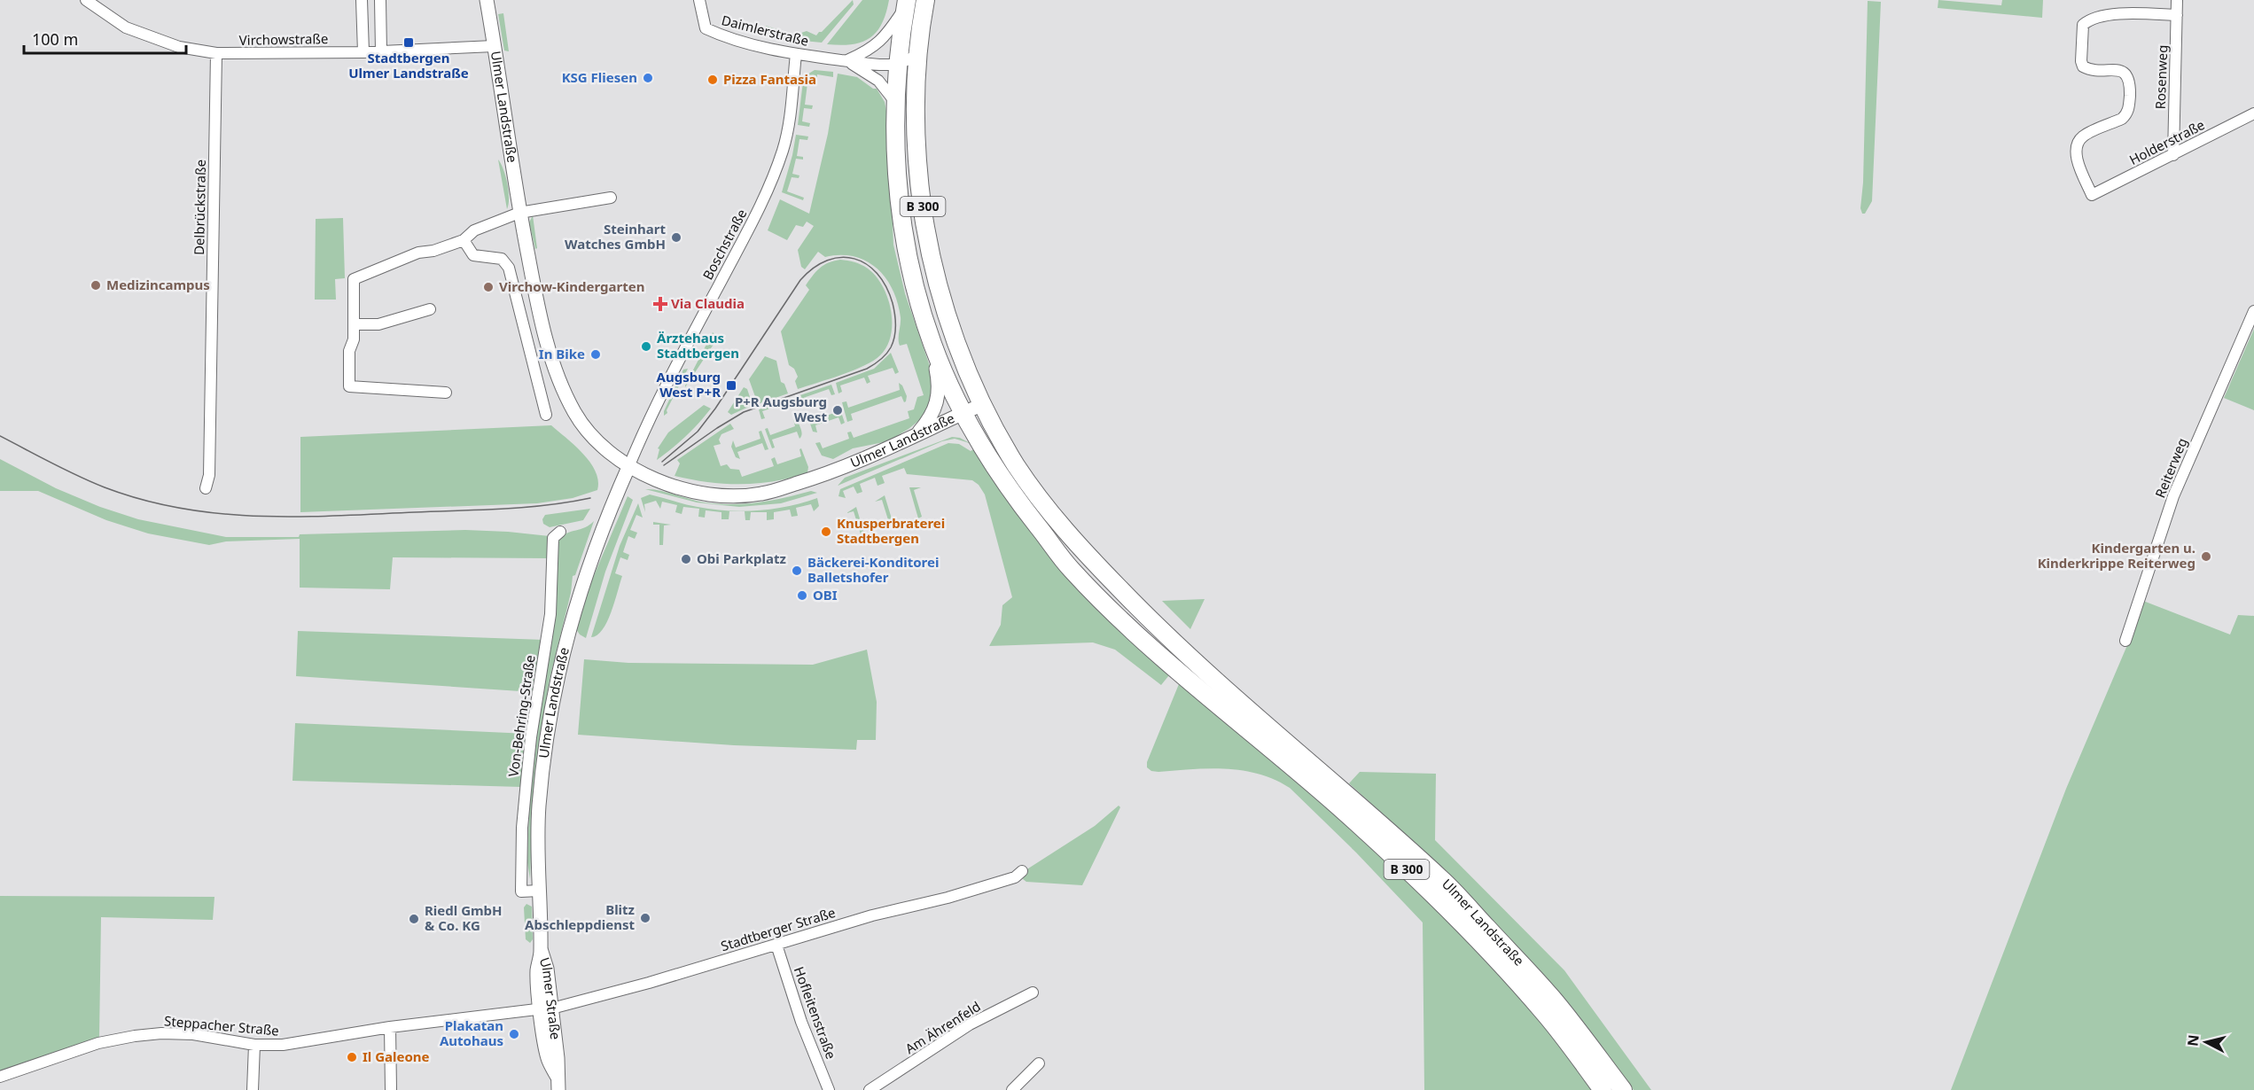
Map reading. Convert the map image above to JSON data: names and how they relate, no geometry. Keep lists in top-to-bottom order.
{
  "streets": {
    "main road": ["Ulmer Landstraße", "B 300"],
    "street": [
      "Daimlerstraße",
      "Virchowstraße",
      "Rosenweg",
      "Holderstraße",
      "Delbrückstraße",
      "Boschstraße",
      "Reiterweg",
      "Von-Behring-Straße",
      "Stadtberger Straße",
      "Ulmer Straße",
      "Hofleitenstraße",
      "Steppacher Straße",
      "Am Ährenfeld"
    ]
  },
  "crossings": [
    ["Daimlerstraße", "B 300"],
    ["Daimlerstraße", "Boschstraße"],
    ["Virchowstraße", "Ulmer Landstraße"],
    ["Virchowstraße", "Delbrückstraße"],
    ["Rosenweg", "Holderstraße"],
    ["Ulmer Landstraße", "B 300"],
    ["Ulmer Landstraße", "Boschstraße"],
    ["Ulmer Landstraße", "Von-Behring-Straße"],
    ["Ulmer Landstraße", "Ulmer Straße"],
    ["Stadtberger Straße", "Ulmer Straße"],
    ["Stadtberger Straße", "Hofleitenstraße"],
    ["Stadtberger Straße", "Steppacher Straße"],
    ["Ulmer Straße", "Steppacher Straße"]
  ],
  "places": {
    "transit": ["Stadtbergen Ulmer Landstraße", "Augsburg West P+R"],
    "other": [
      "KSG Fliesen",
      "Pizza Fantasia",
      "Steinhart Watches GmbH",
      "Medizincampus",
      "Virchow-Kindergarten",
      "Ärztehaus Stadtbergen",
      "In Bike",
      "P+R Augsburg West",
      "Knusperbraterei Stadtbergen",
      "Kindergarten u. Kinderkrippe Reiterweg",
      "Obi Parkplatz",
      "Bäckerei-Konditorei Balletshofer",
      "OBI",
      "Blitz Abschleppdienst",
      "Riedl GmbH & Co. KG",
      "Plakatan Autohaus",
      "Il Galeone"
    ],
    "health": ["Via Claudia"]
  },
  "scale_bar": "100 m",
  "north": "left"
}
